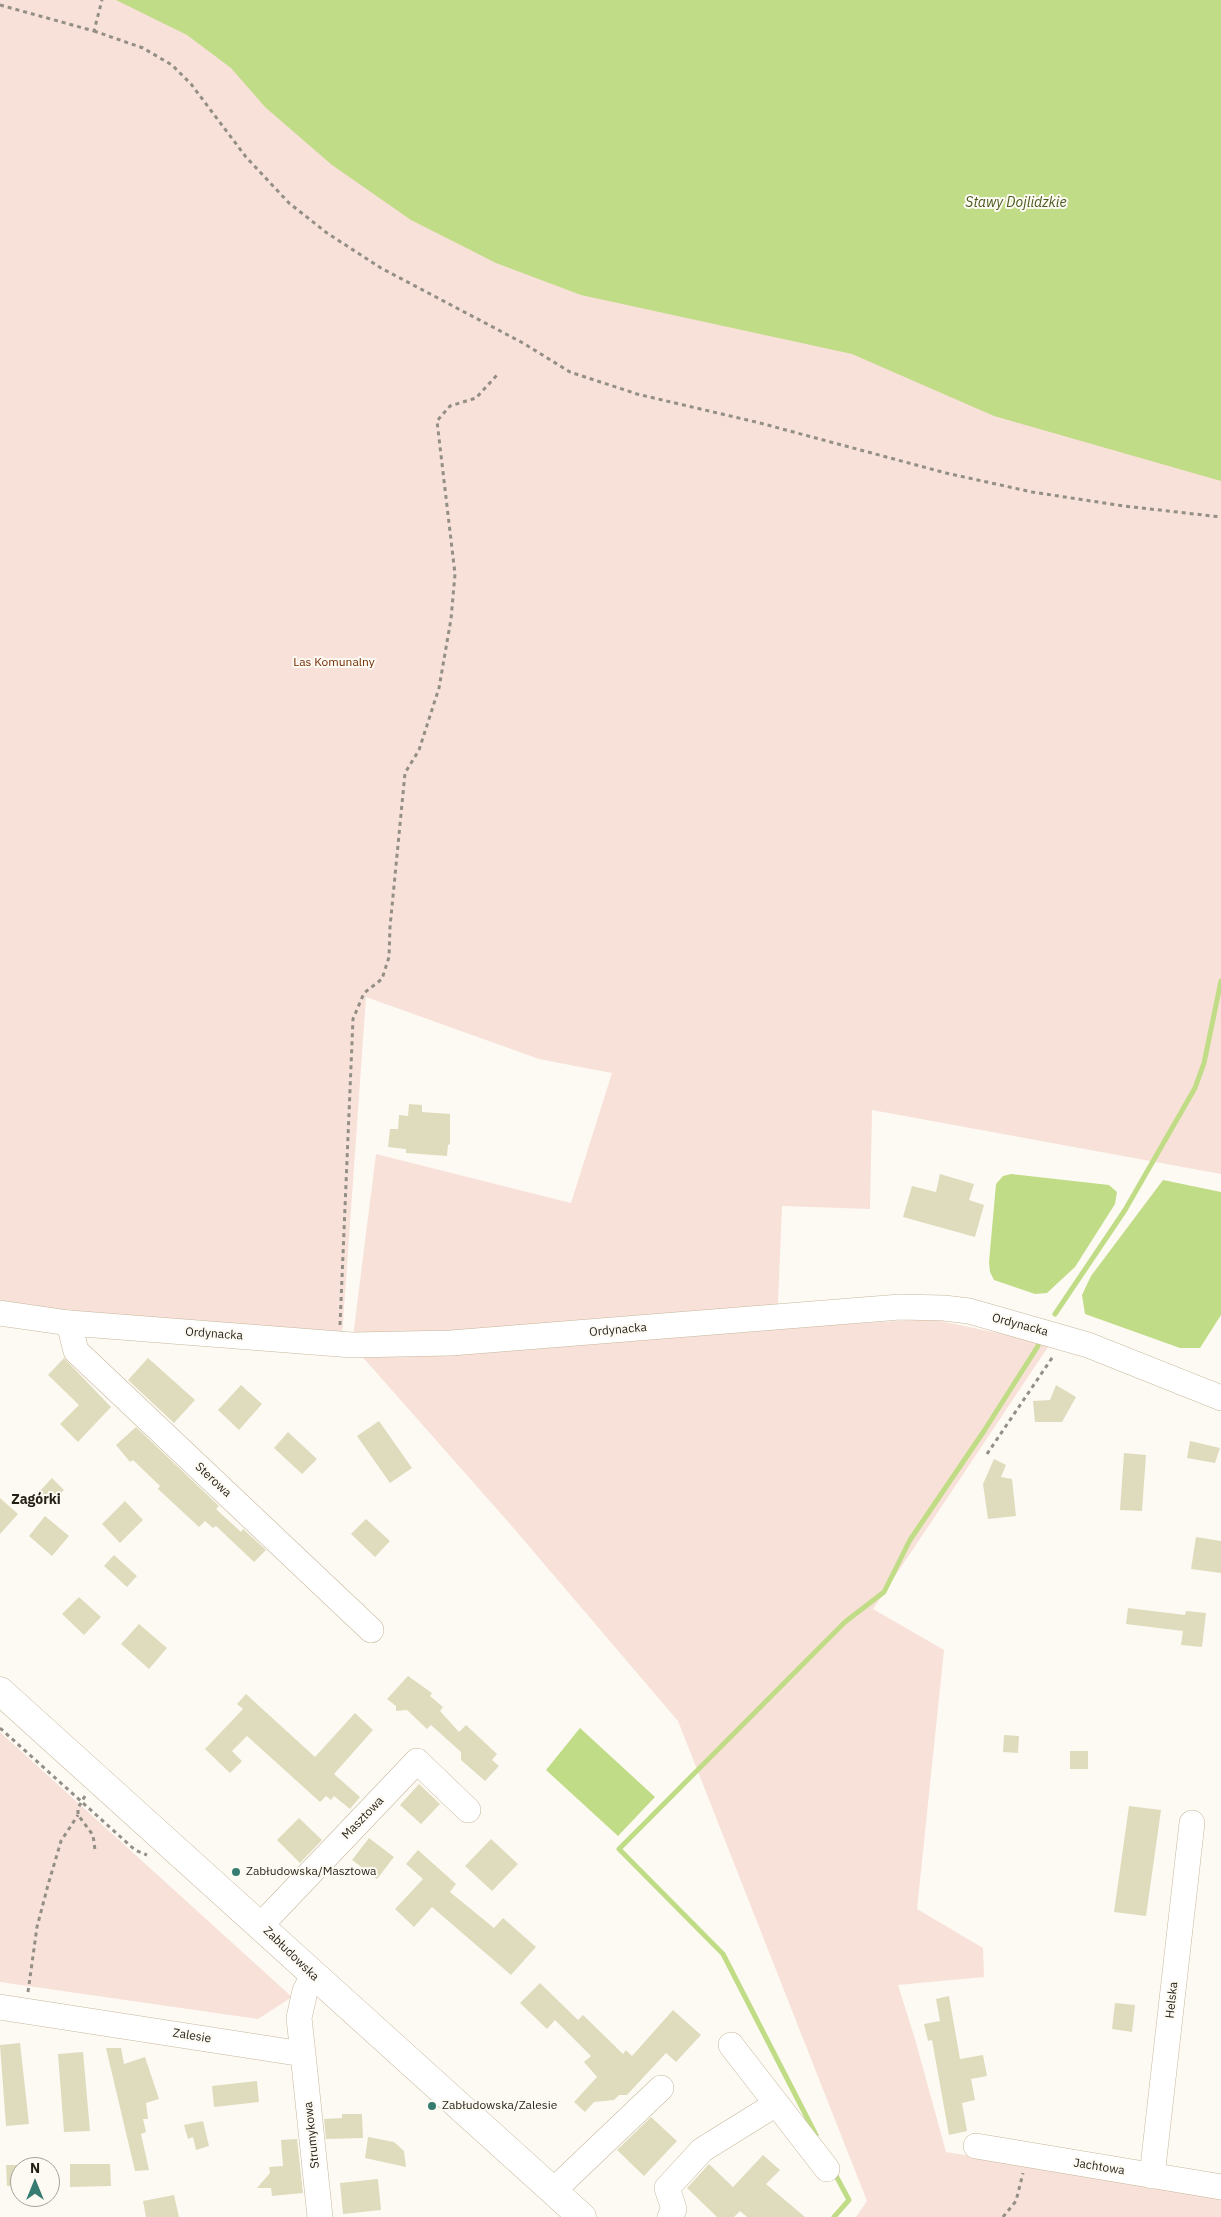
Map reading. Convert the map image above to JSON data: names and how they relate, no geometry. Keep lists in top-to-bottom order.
{
  "streets": {
    "highway": ["Zabłudowska"],
    "street": [
      "Ordynacka",
      "Sterowa",
      "Masztowa",
      "Helska",
      "Zalesie",
      "Strumykowa",
      "Jachtowa"
    ]
  },
  "crossings": [
    ["Ordynacka", "Sterowa"],
    ["Masztowa", "Zabłudowska"],
    ["Helska", "Jachtowa"],
    ["Zalesie", "Strumykowa"]
  ],
  "districts": ["Zagórki"],
  "water": ["Stawy Dojlidzkie"],
  "parks": ["Las Komunalny"],
  "places": ["Zabłudowska/Masztowa", "Zabłudowska/Zalesie"],
  "north": "top"
}
